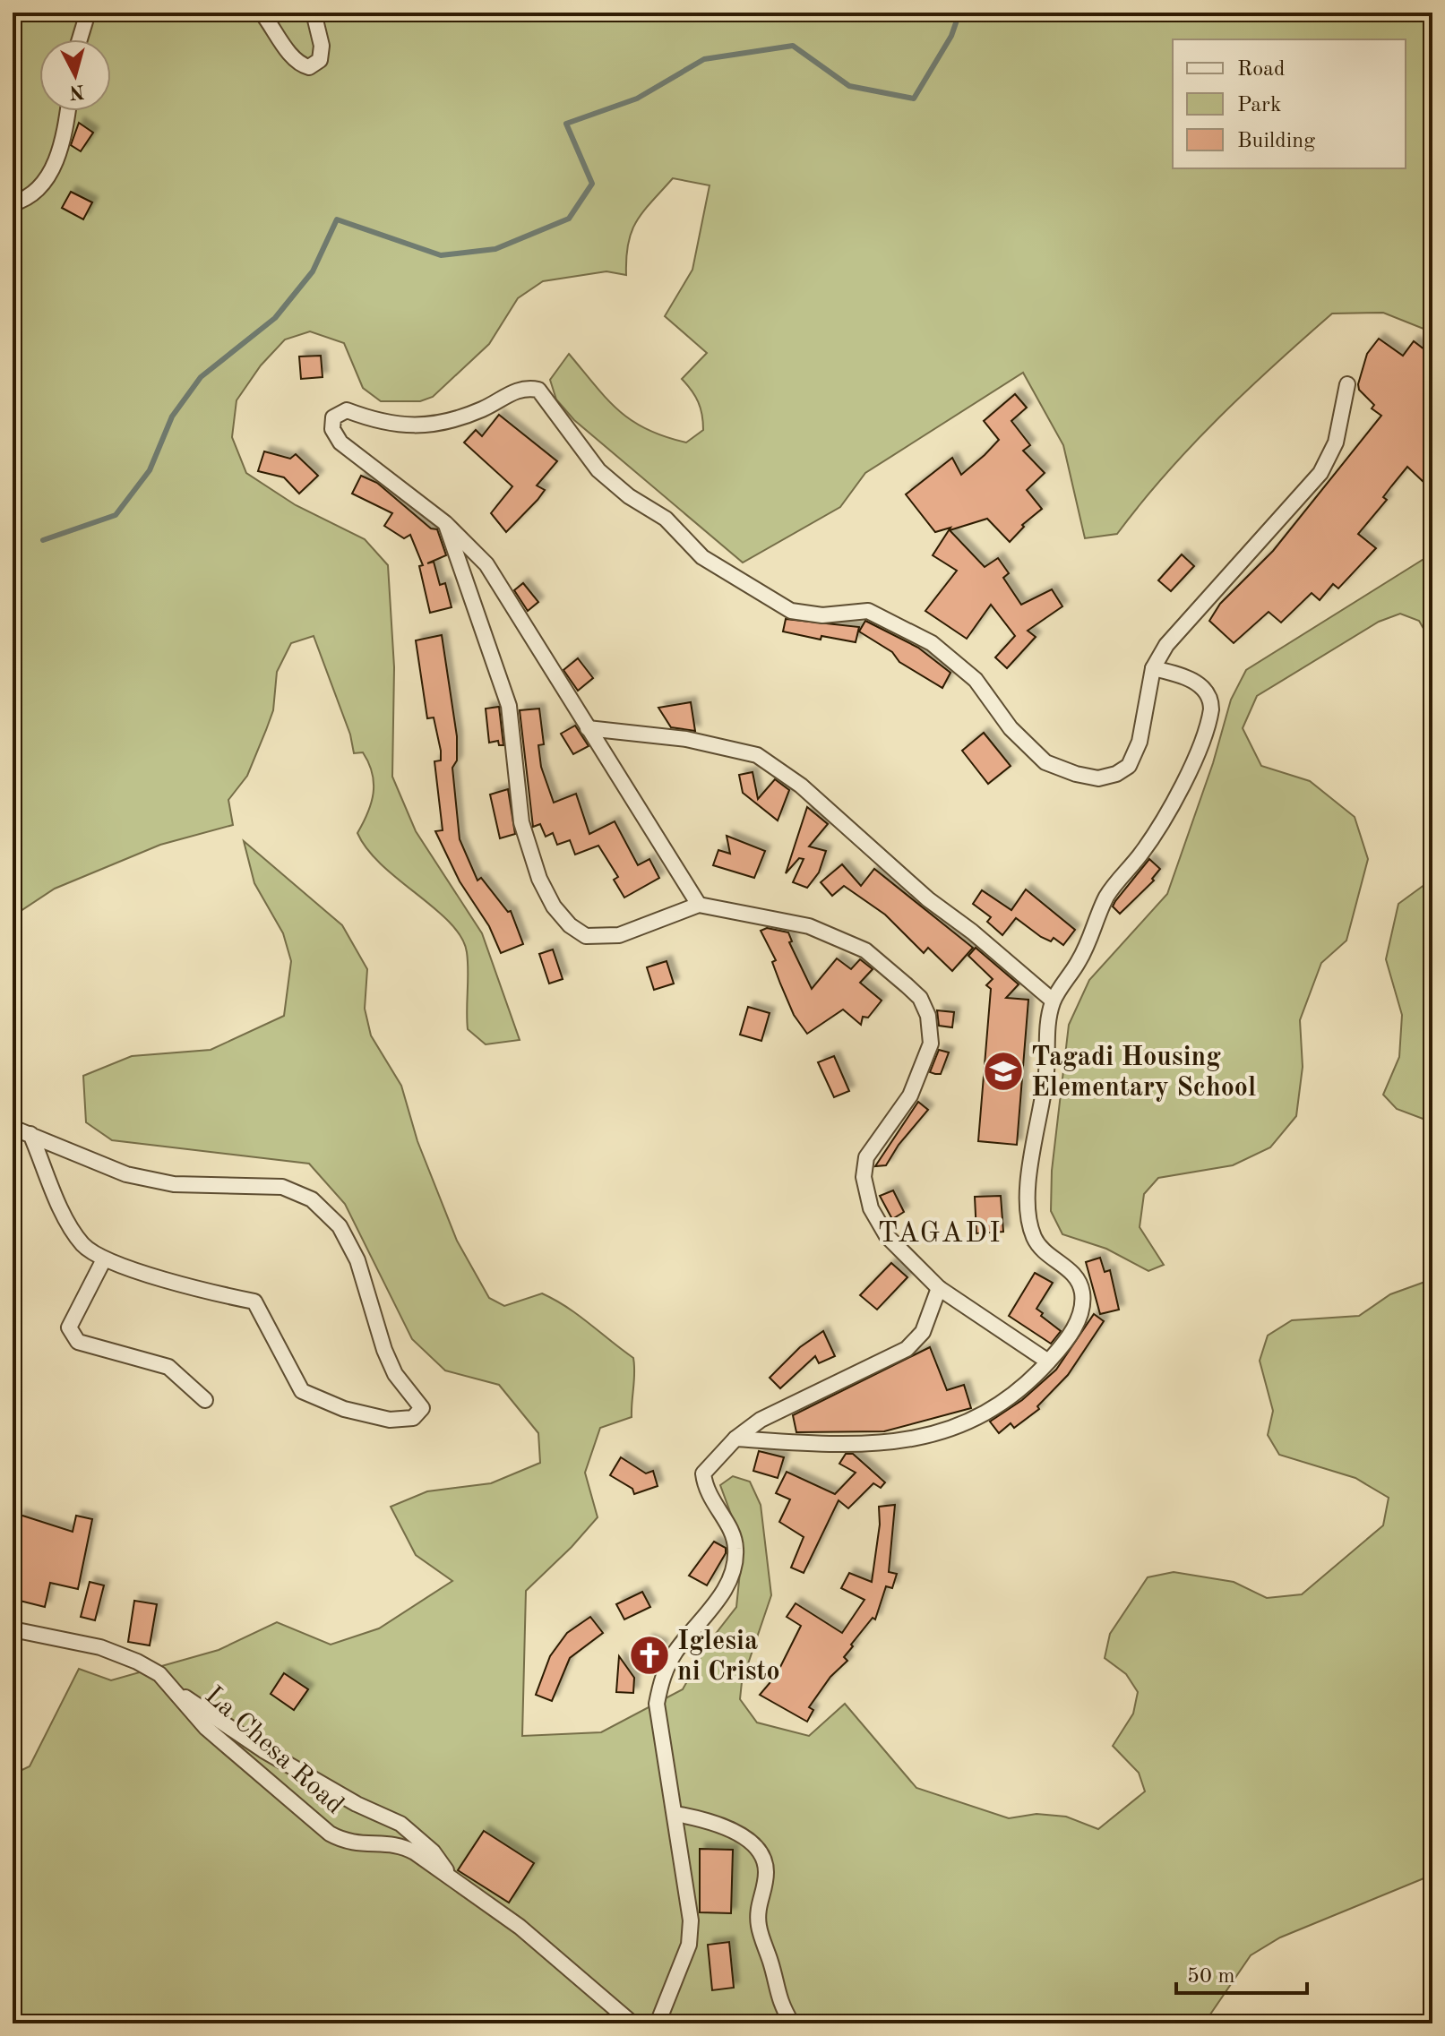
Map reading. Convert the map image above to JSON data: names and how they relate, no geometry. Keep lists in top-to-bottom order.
{
  "streets": {
    "street": ["La Chesa Road"]
  },
  "districts": ["TAGADI"],
  "places": {
    "school or university": ["Tagadi Housing Elementary School"],
    "church": ["Iglesia ni Cristo"]
  },
  "legend": ["Road", "Park", "Building"],
  "scale_bar": "50 m",
  "north": "bottom"
}
